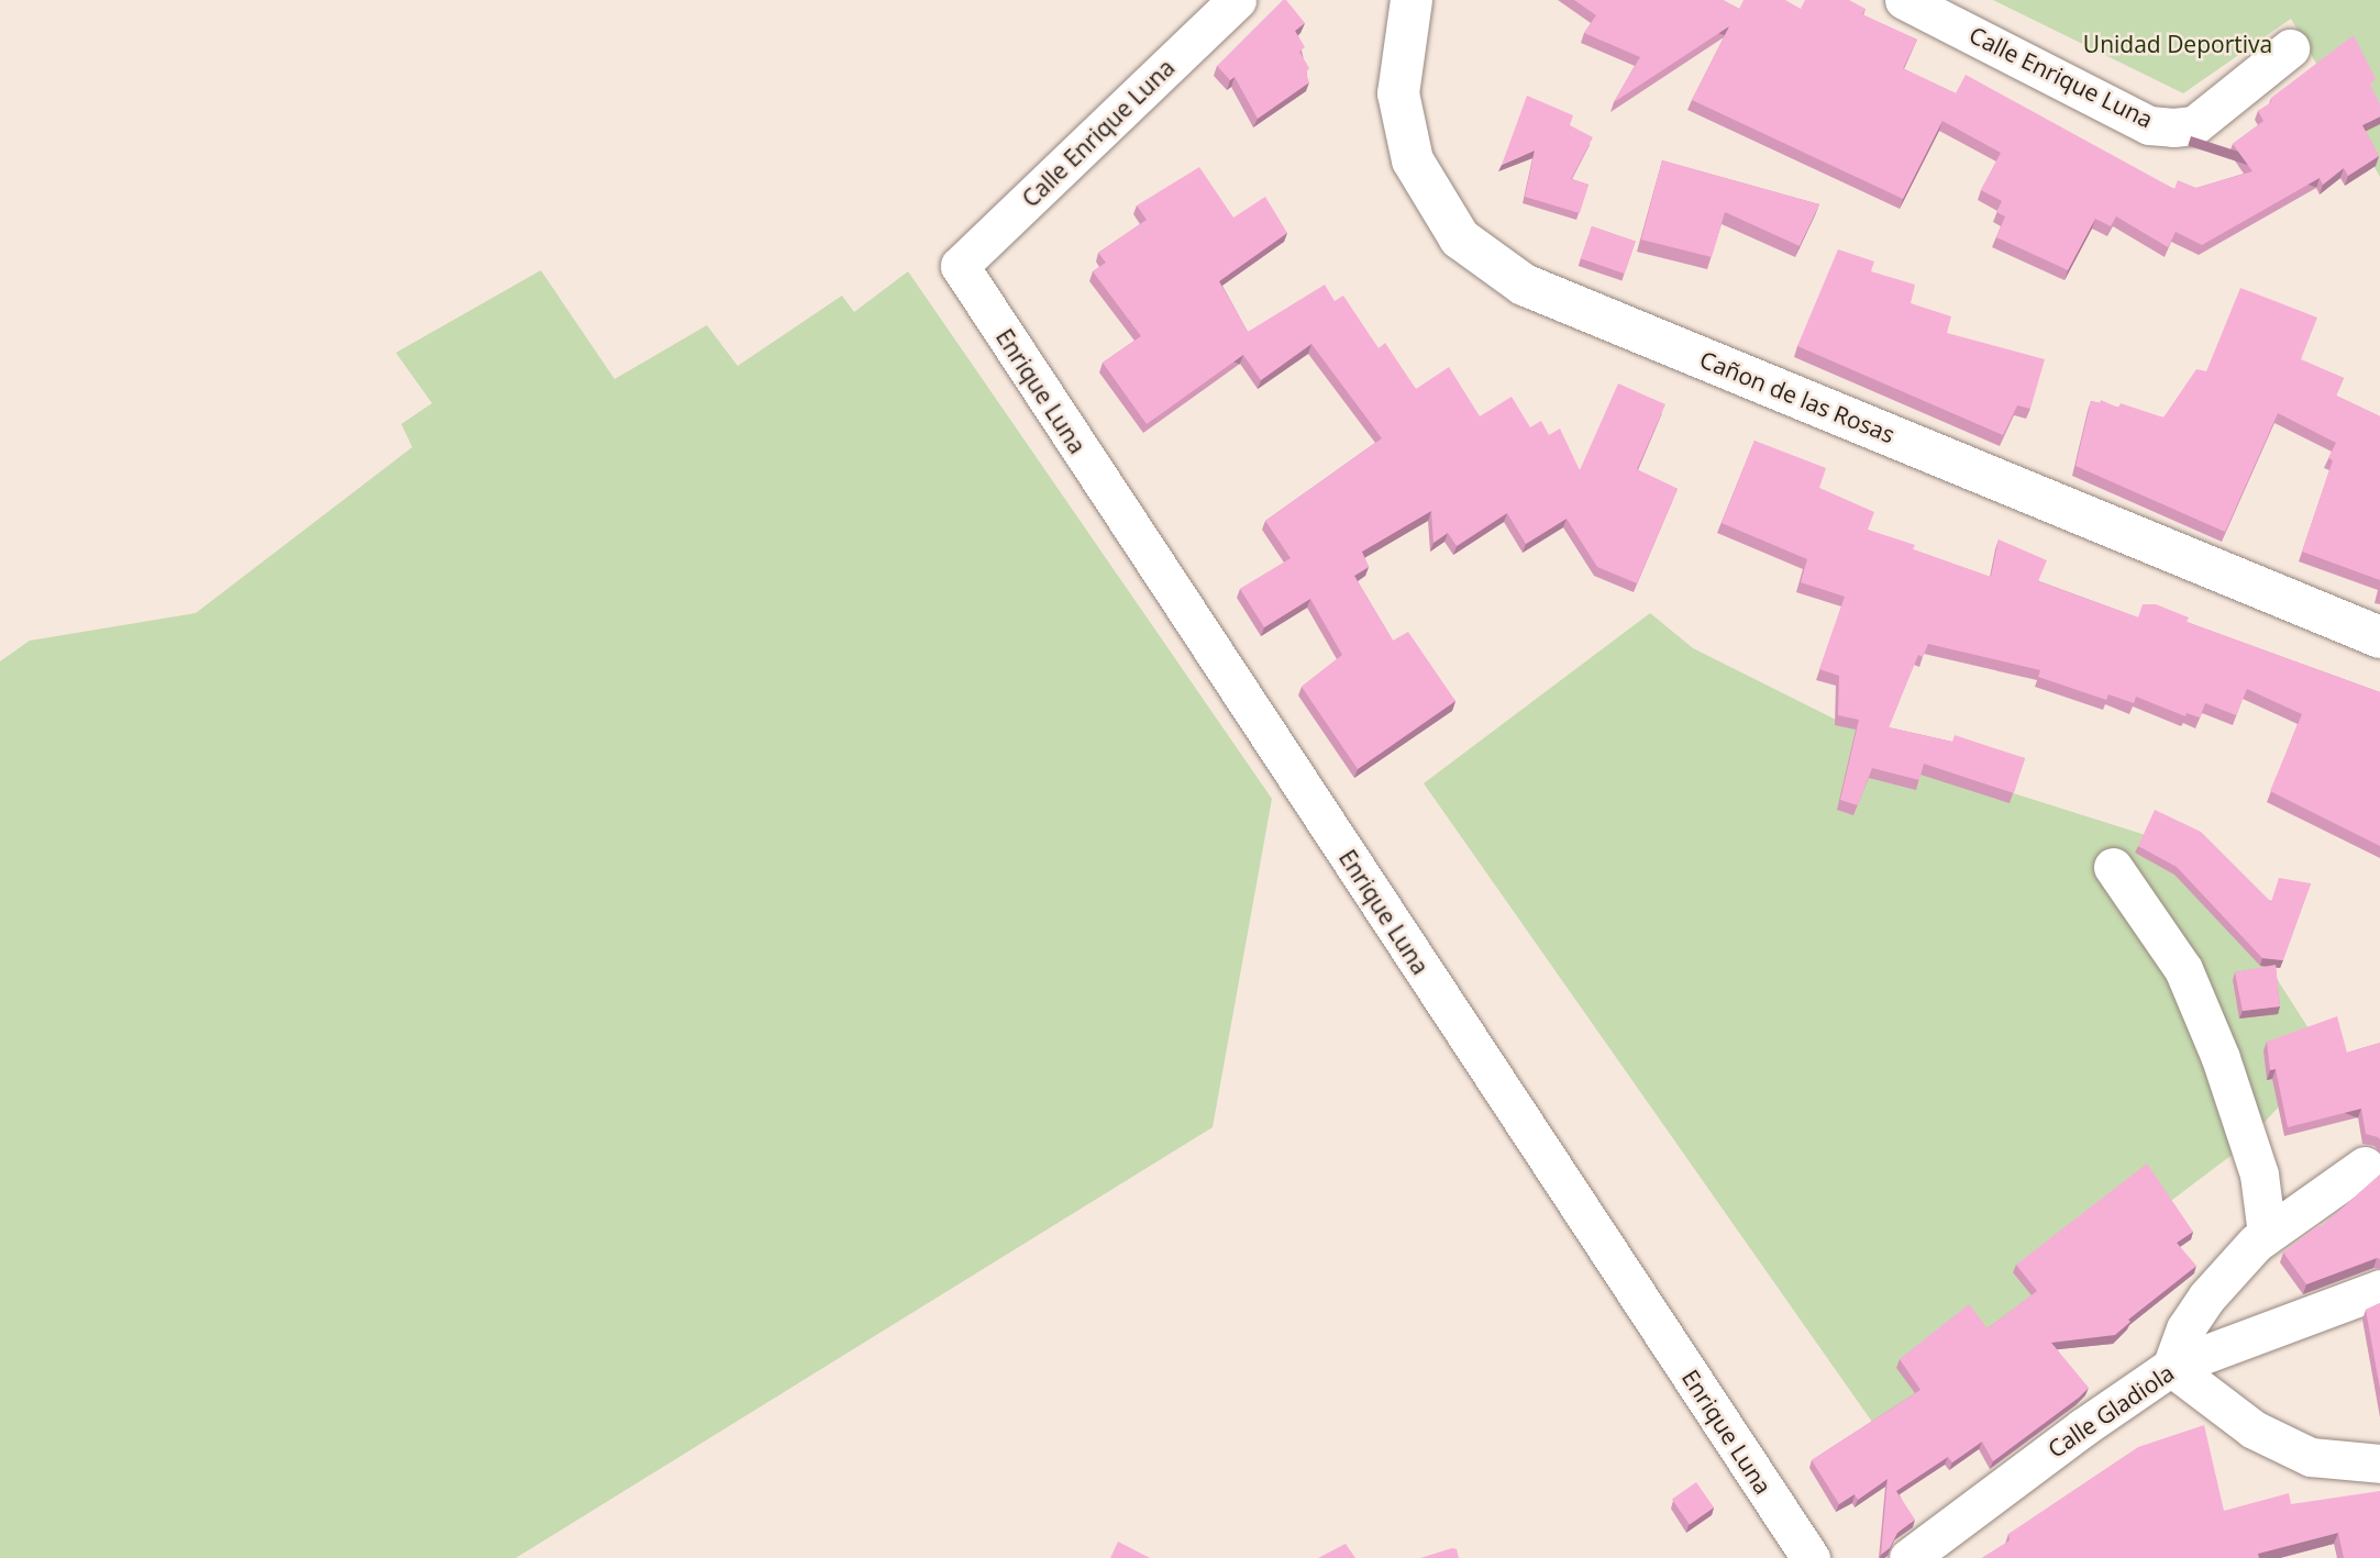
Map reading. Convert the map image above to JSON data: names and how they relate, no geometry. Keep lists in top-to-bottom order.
{
  "streets": {
    "main road": ["Cañon de las Rosas"],
    "street": ["Calle Enrique Luna", "Enrique Luna", "Calle Gladiola"]
  },
  "crossings": [
    ["Calle Enrique Luna", "Enrique Luna"]
  ],
  "parks": ["Unidad Deportiva"]
}
